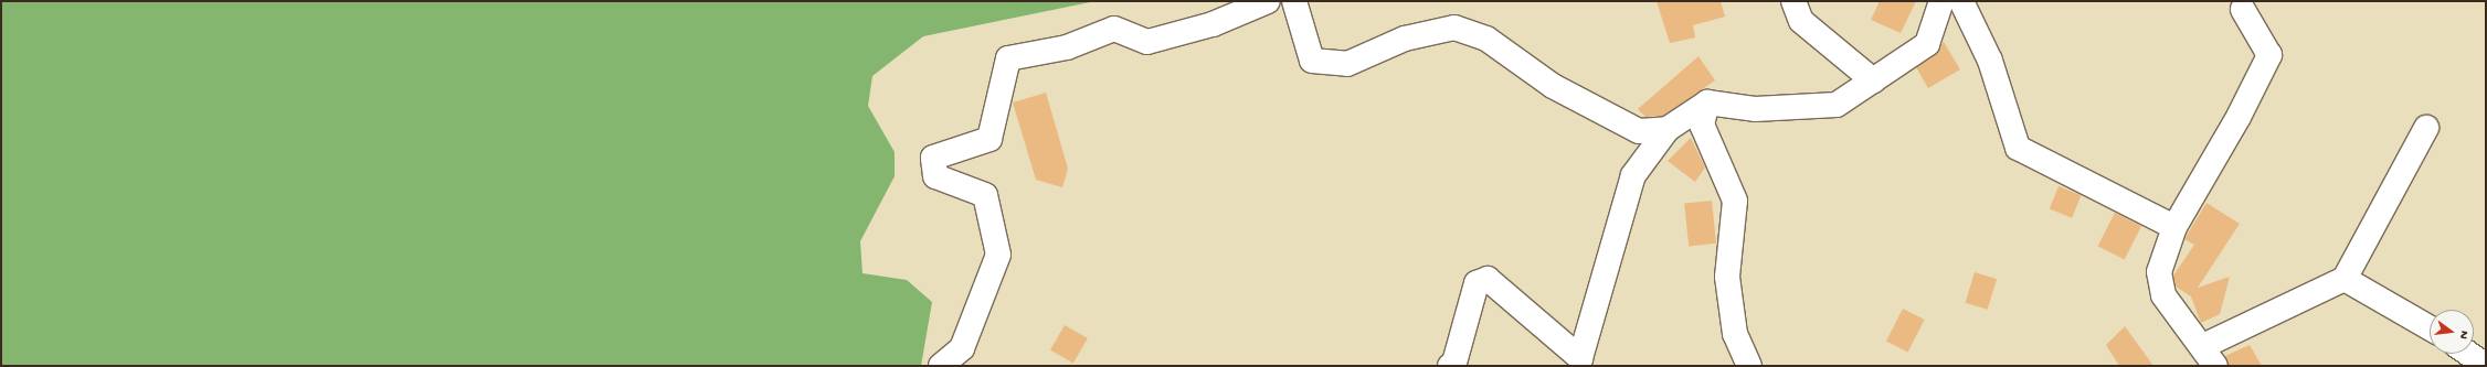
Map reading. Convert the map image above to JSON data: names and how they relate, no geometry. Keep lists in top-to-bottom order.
{
  "north": "right"
}
